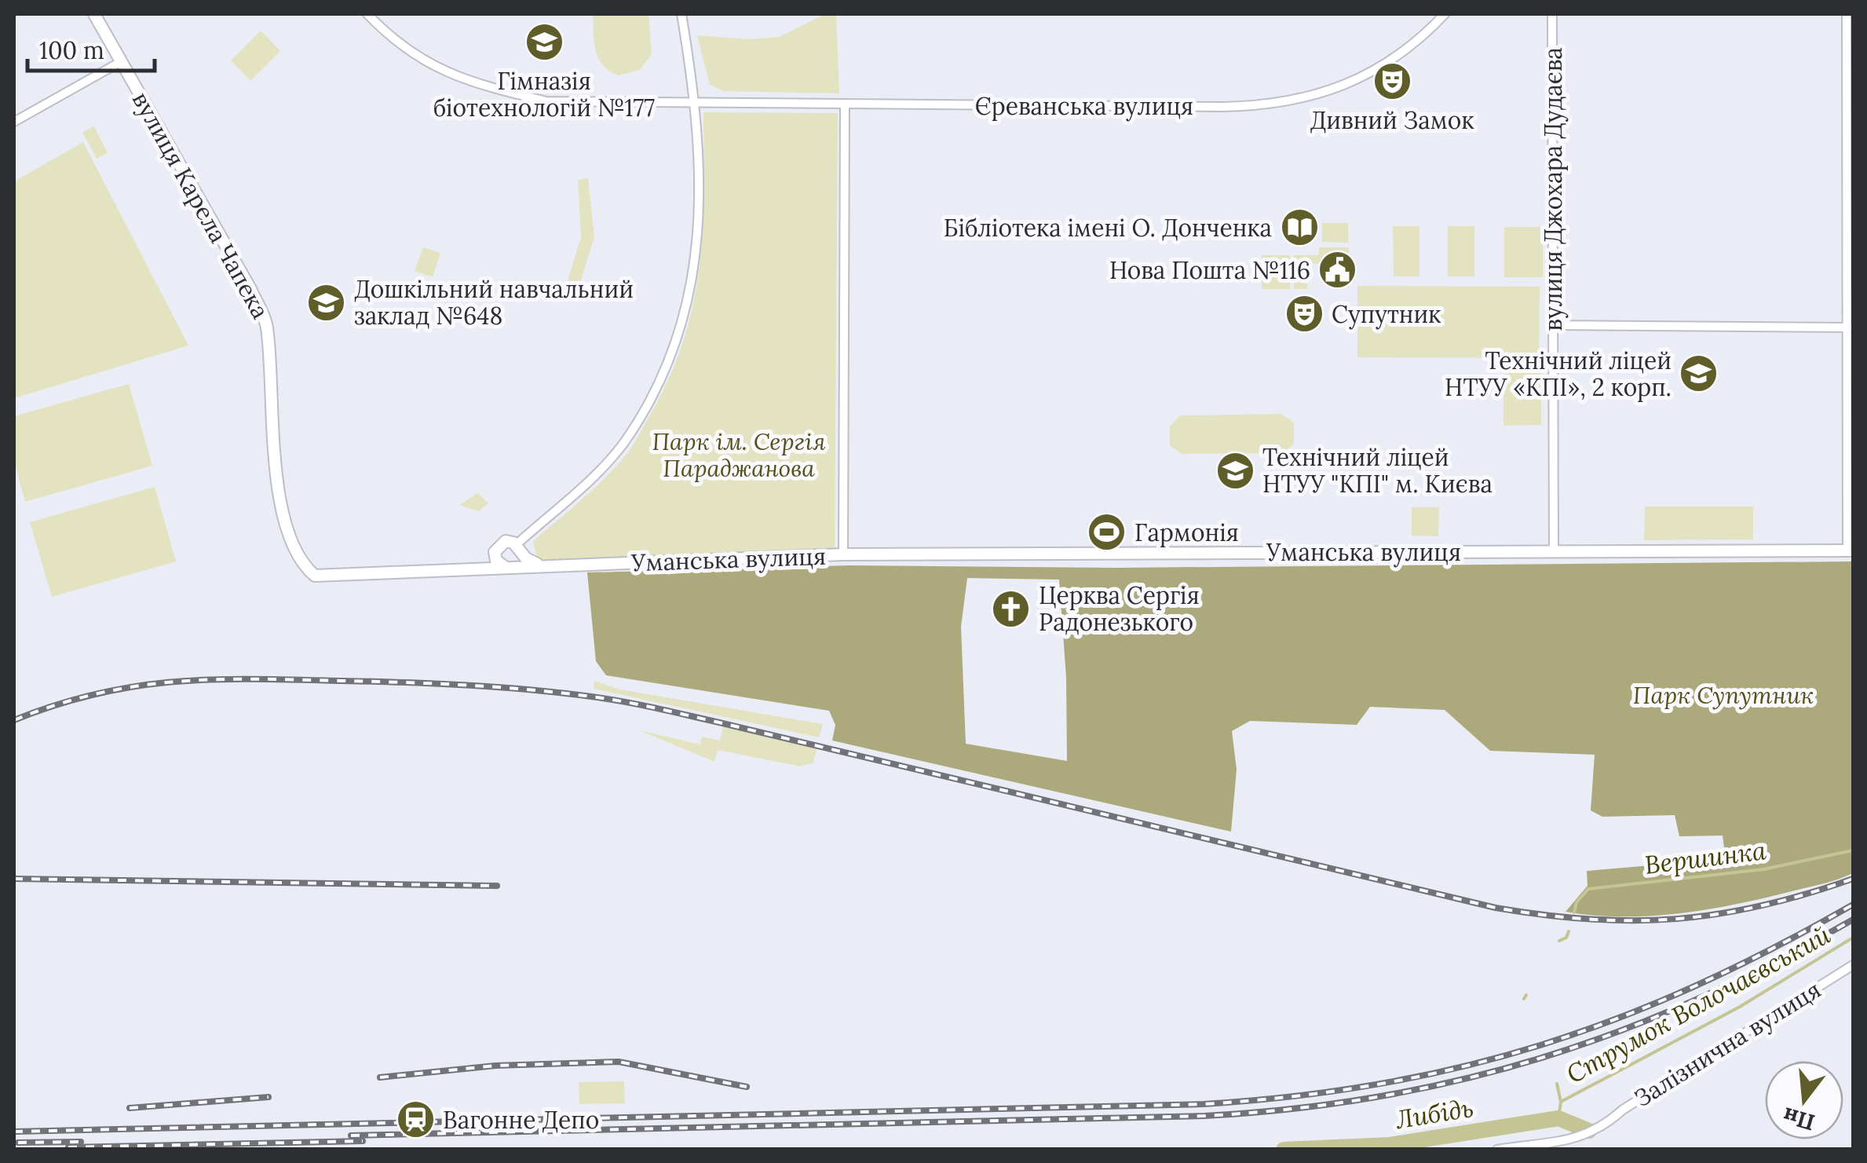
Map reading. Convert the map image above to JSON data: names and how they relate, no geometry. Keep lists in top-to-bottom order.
{
  "streets": {
    "street": [
      "Єреванська вулиця",
      "вулиця Джохара Дудаєва",
      "вулиця Карела Чапека",
      "Уманська вулиця",
      "Залізнична вулиця"
    ]
  },
  "crossings": [
    ["вулиця Джохара Дудаєва", "Уманська вулиця"],
    ["вулиця Карела Чапека", "Уманська вулиця"]
  ],
  "water": ["Вершинка", "Струмок Волочаєвський", "Либідь"],
  "parks": ["Парк ім. Сергія Параджанова", "Парк Супутник"],
  "places": {
    "school or university": [
      "Гімназія біотехнологій №177",
      "Дошкільний навчальний заклад №648",
      "Технічний ліцей НТУУ «КПІ», 2 корп.",
      "Технічний ліцей НТУУ \"КПІ\" м. Києва"
    ],
    "theatre": ["Дивний Замок", "Супутник"],
    "library": ["Бібліотека імені О. Донченка"],
    "public building": ["Нова Пошта №116"],
    "sports": ["Гармонія"],
    "church": ["Церква Сергія Радонезького"],
    "station": ["Вагонне Депо"]
  },
  "scale_bar": "100 m",
  "north": "bottom"
}
